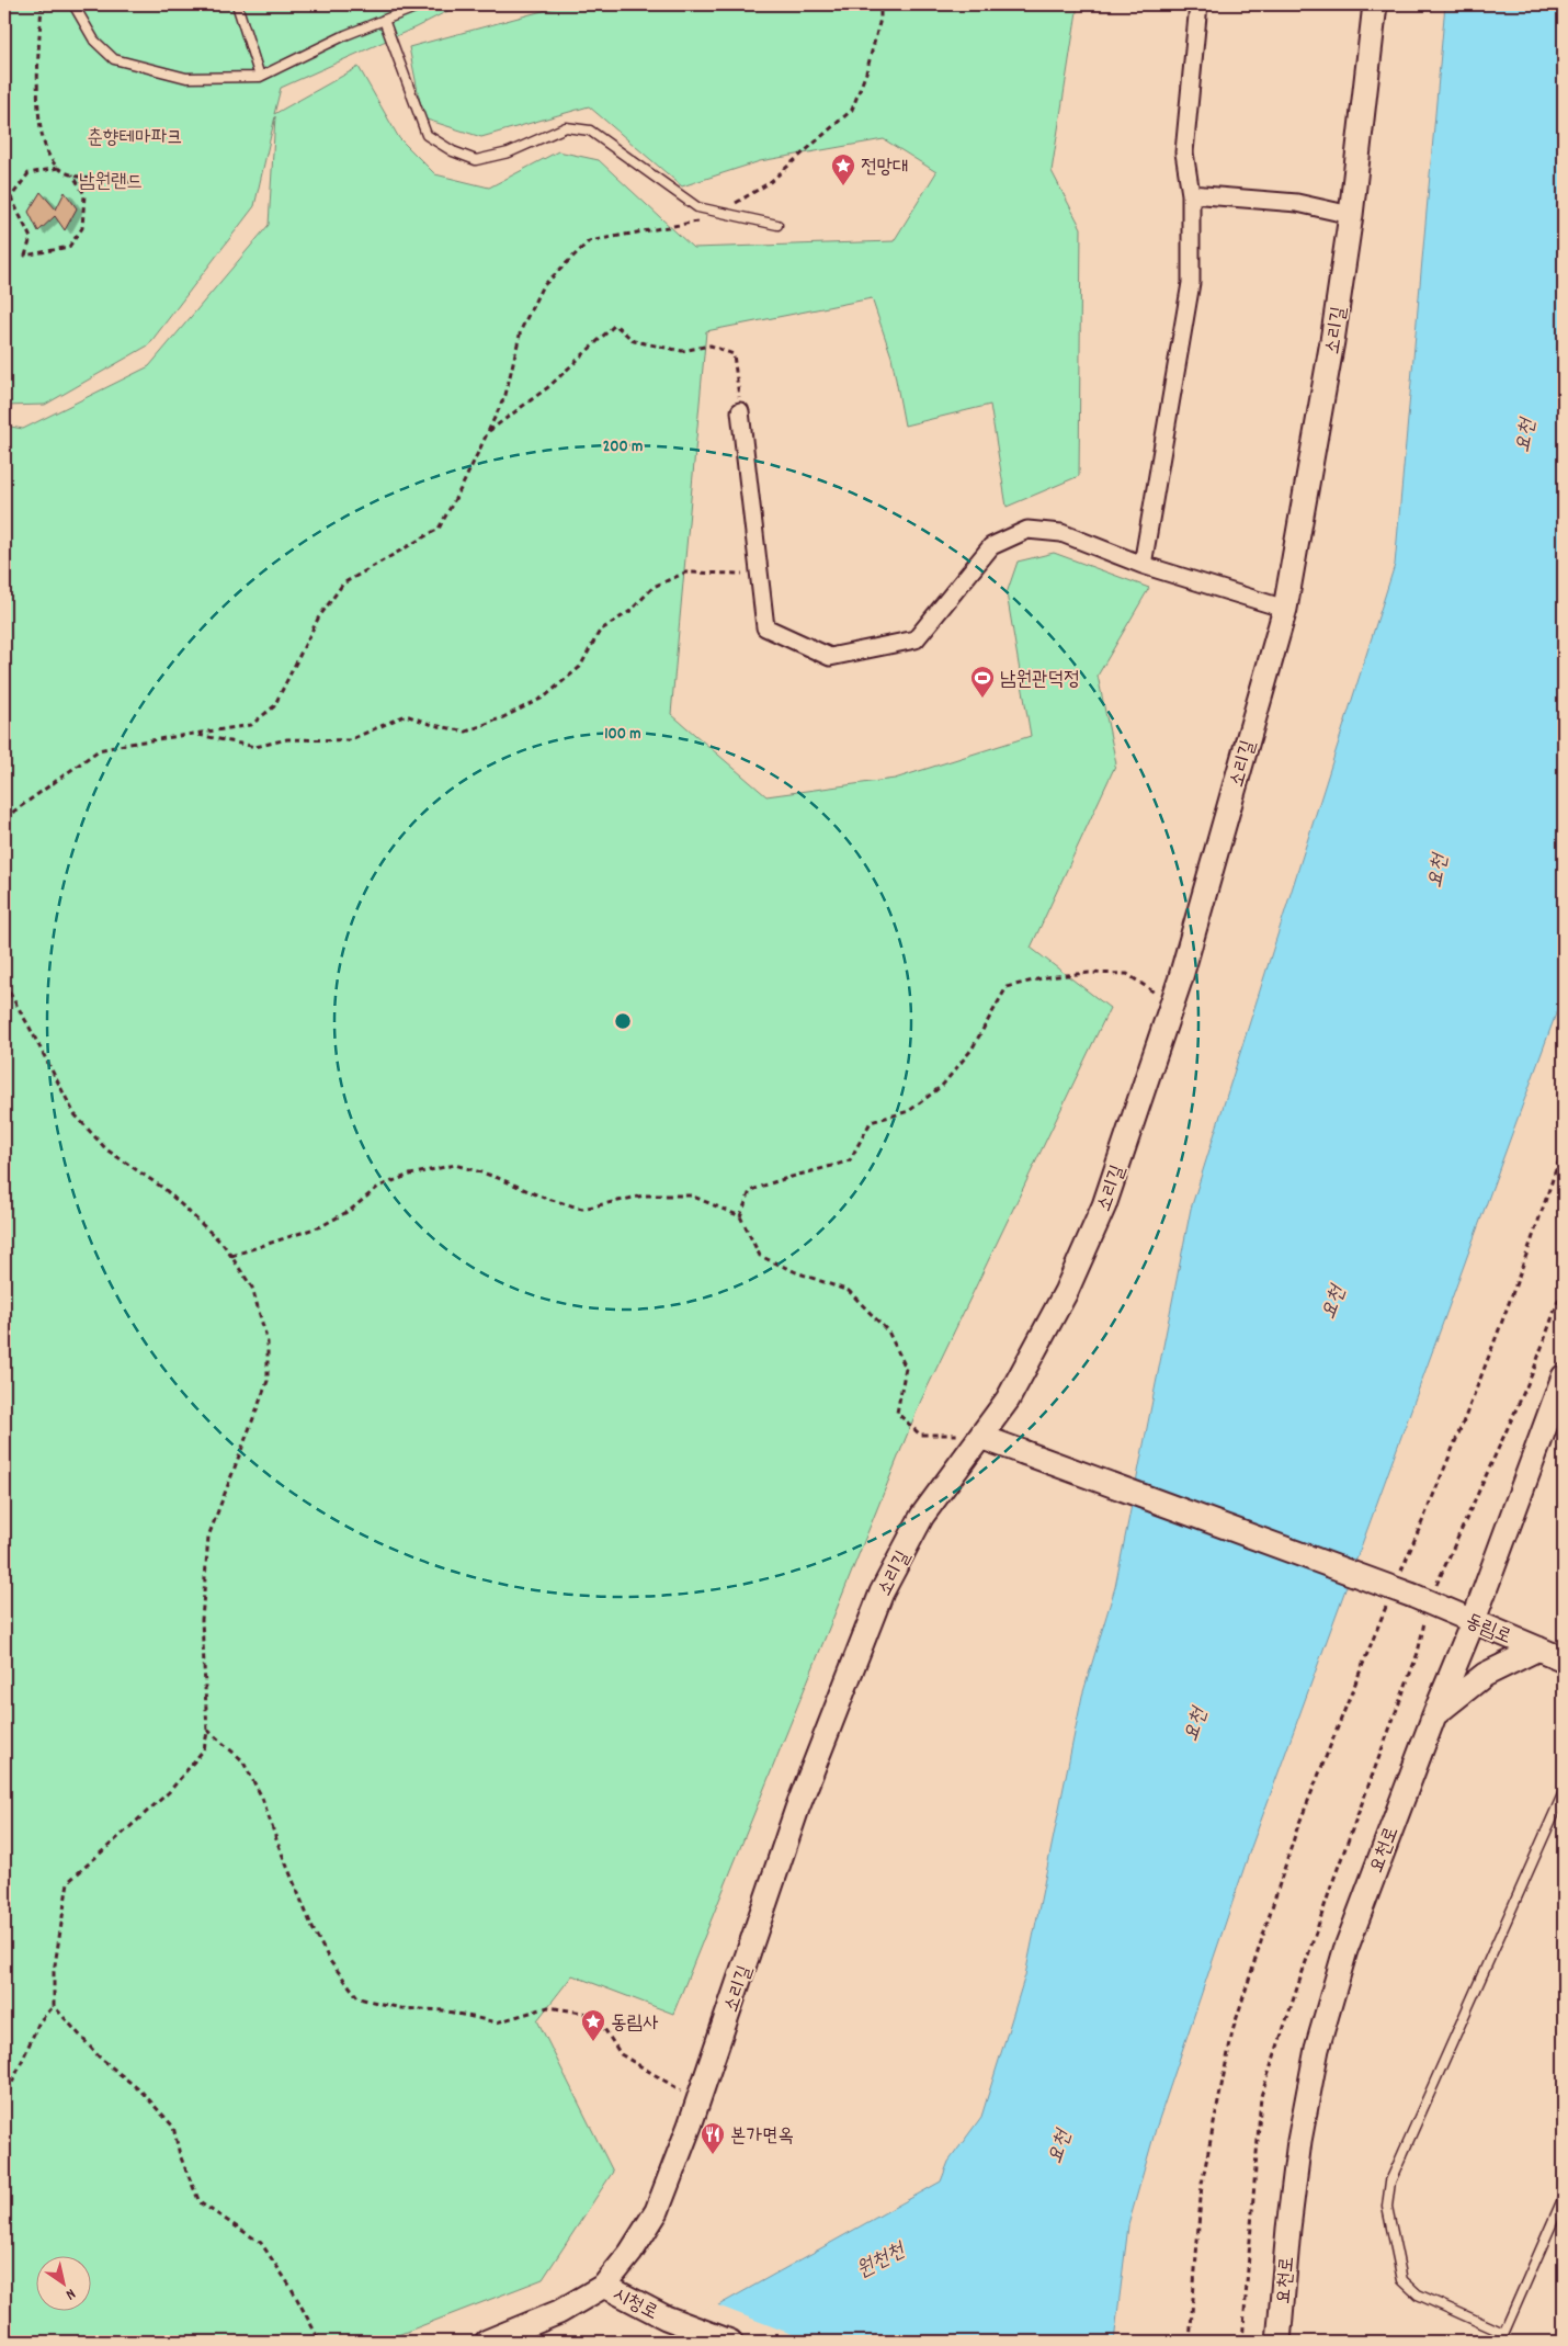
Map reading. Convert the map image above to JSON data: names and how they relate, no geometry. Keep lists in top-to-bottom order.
{
  "streets": {
    "main road": [
      "소리길",
      "동림로",
      "요천로",
      "시청로"
    ]
  },
  "crossings": [
    ["소리길", "동림로"],
    ["소리길", "시청로"],
    ["동림로", "요천로"]
  ],
  "water": ["요천", "원천천"],
  "parks": ["춘향테마파크", "남원랜드"],
  "places": {
    "place": ["전망대", "동림사"],
    "sports": ["남원관덕정"],
    "restaurant": ["본가면옥"]
  },
  "north": "bottom right",
  "rings": ["200 m", "100 m"]
}
